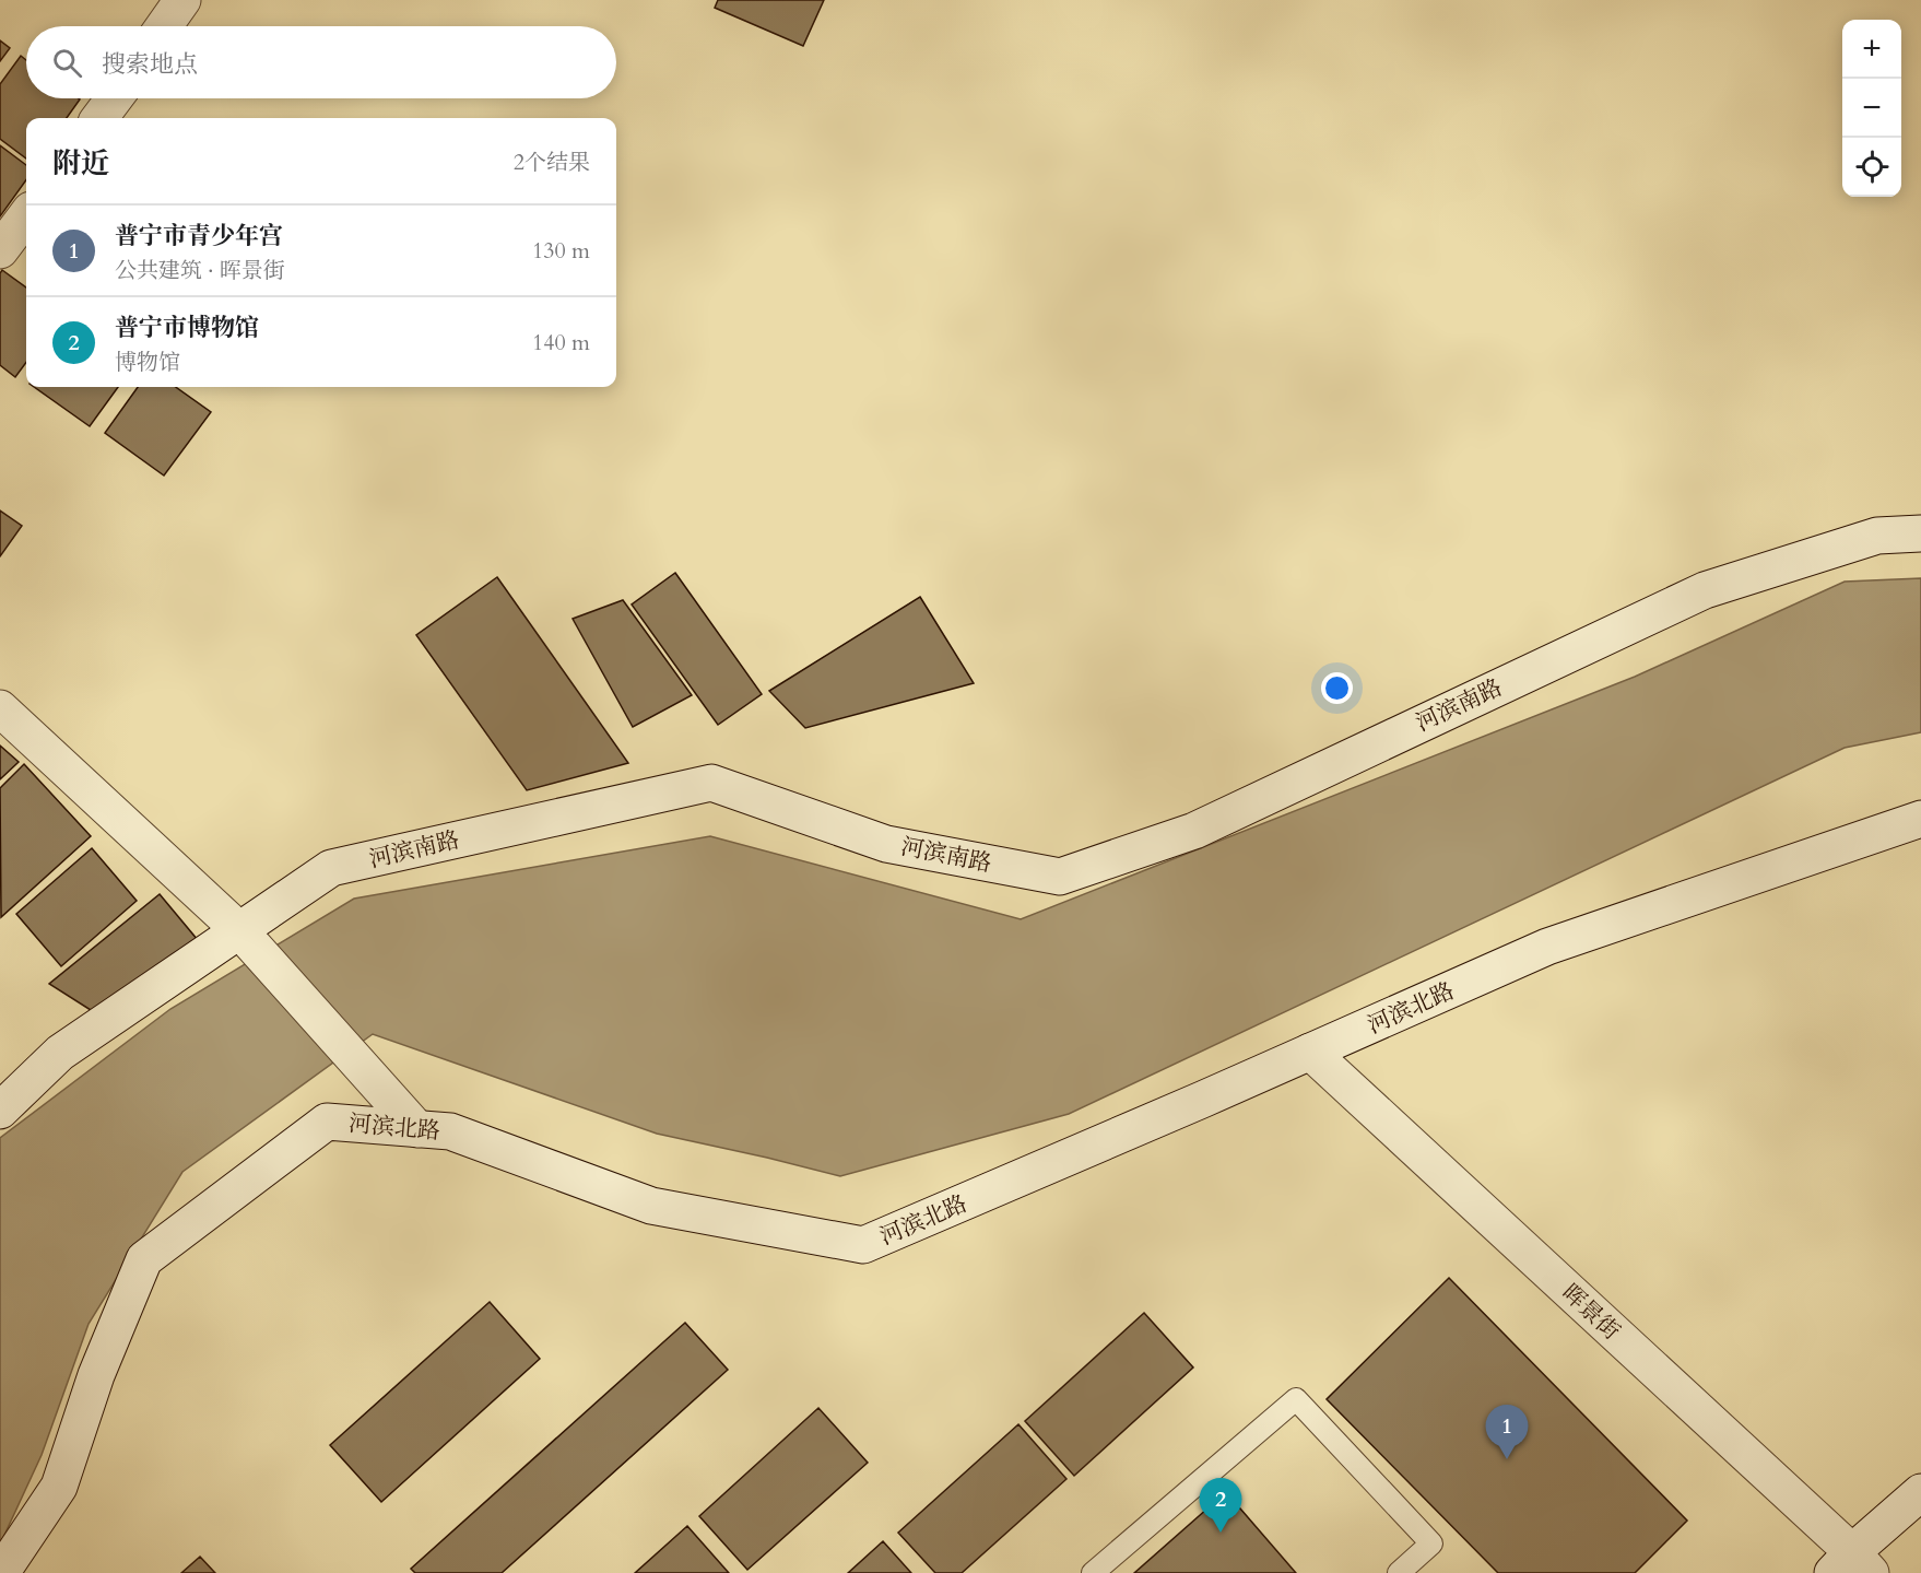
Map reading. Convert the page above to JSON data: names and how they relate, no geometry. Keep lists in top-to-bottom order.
{
  "streets": {
    "street": ["河滨南路", "河滨北路", "晖景街"]
  },
  "crossings": [
    ["河滨北路", "晖景街"]
  ],
  "page": {
    "map_buttons": ["+", "−"],
    "search": "搜索地点",
    "heading": ["附近", "2个结果"],
    "list": [
      {
        "mark": "1",
        "name": "普宁市青少年宫",
        "note": "公共建筑 · 晖景街",
        "value": "130 m"
      },
      {
        "mark": "2",
        "name": "普宁市博物馆",
        "note": "博物馆",
        "value": "140 m"
      }
    ],
    "pins": ["1", "2"]
  }
}
